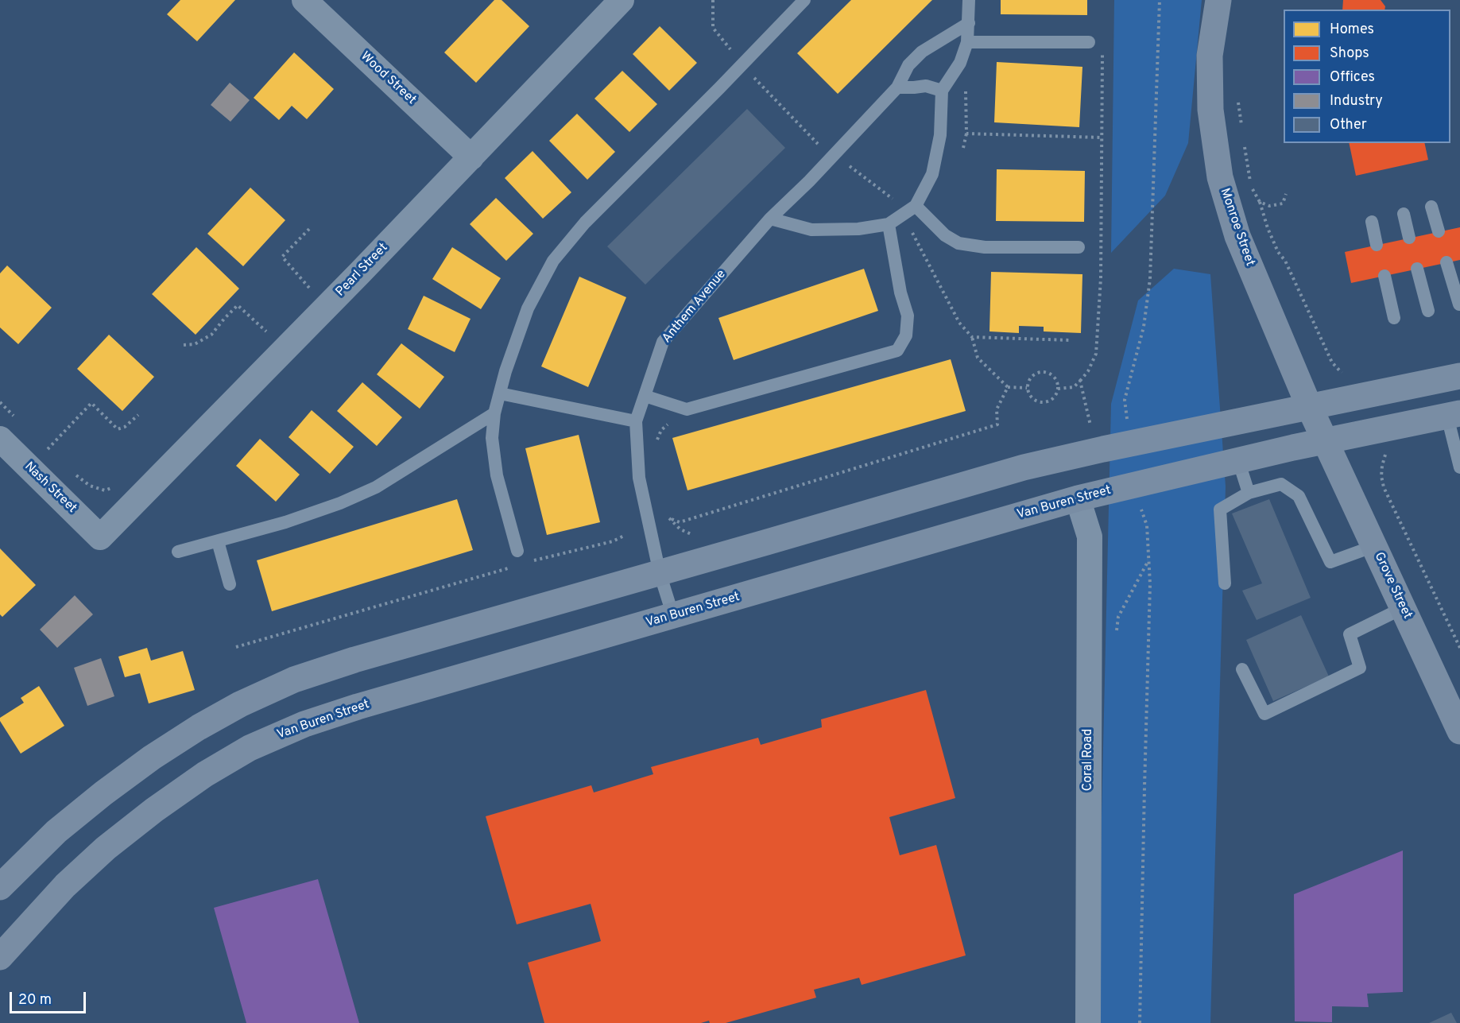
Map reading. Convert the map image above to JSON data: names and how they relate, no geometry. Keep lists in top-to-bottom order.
{
  "streets": {
    "main road": ["Monroe Street", "Van Buren Street", "Grove Street"],
    "street": [
      "Wood Street",
      "Pearl Street",
      "Nash Street",
      "Coral Road"
    ],
    "lane": ["Anthem Avenue"]
  },
  "crossings": [
    ["Wood Street", "Pearl Street"],
    ["Monroe Street", "Van Buren Street"],
    ["Monroe Street", "Grove Street"],
    ["Pearl Street", "Nash Street"],
    ["Anthem Avenue", "Van Buren Street"],
    ["Van Buren Street", "Grove Street"],
    ["Van Buren Street", "Coral Road"]
  ],
  "legend": [
    "Homes",
    "Shops",
    "Offices",
    "Industry",
    "Other"
  ],
  "scale_bar": "20 m"
}
